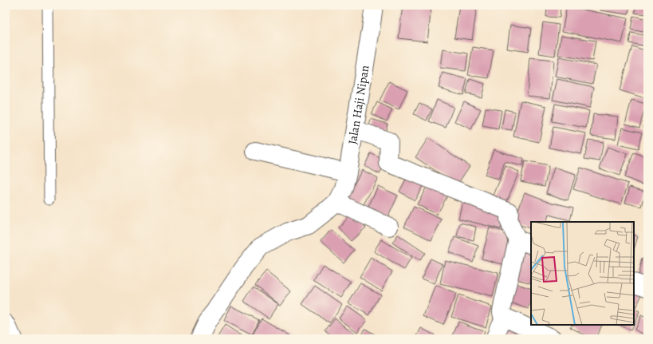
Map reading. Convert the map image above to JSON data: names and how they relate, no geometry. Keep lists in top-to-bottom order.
{
  "streets": {
    "street": ["Jalan Haji Nipan"]
  }
}
